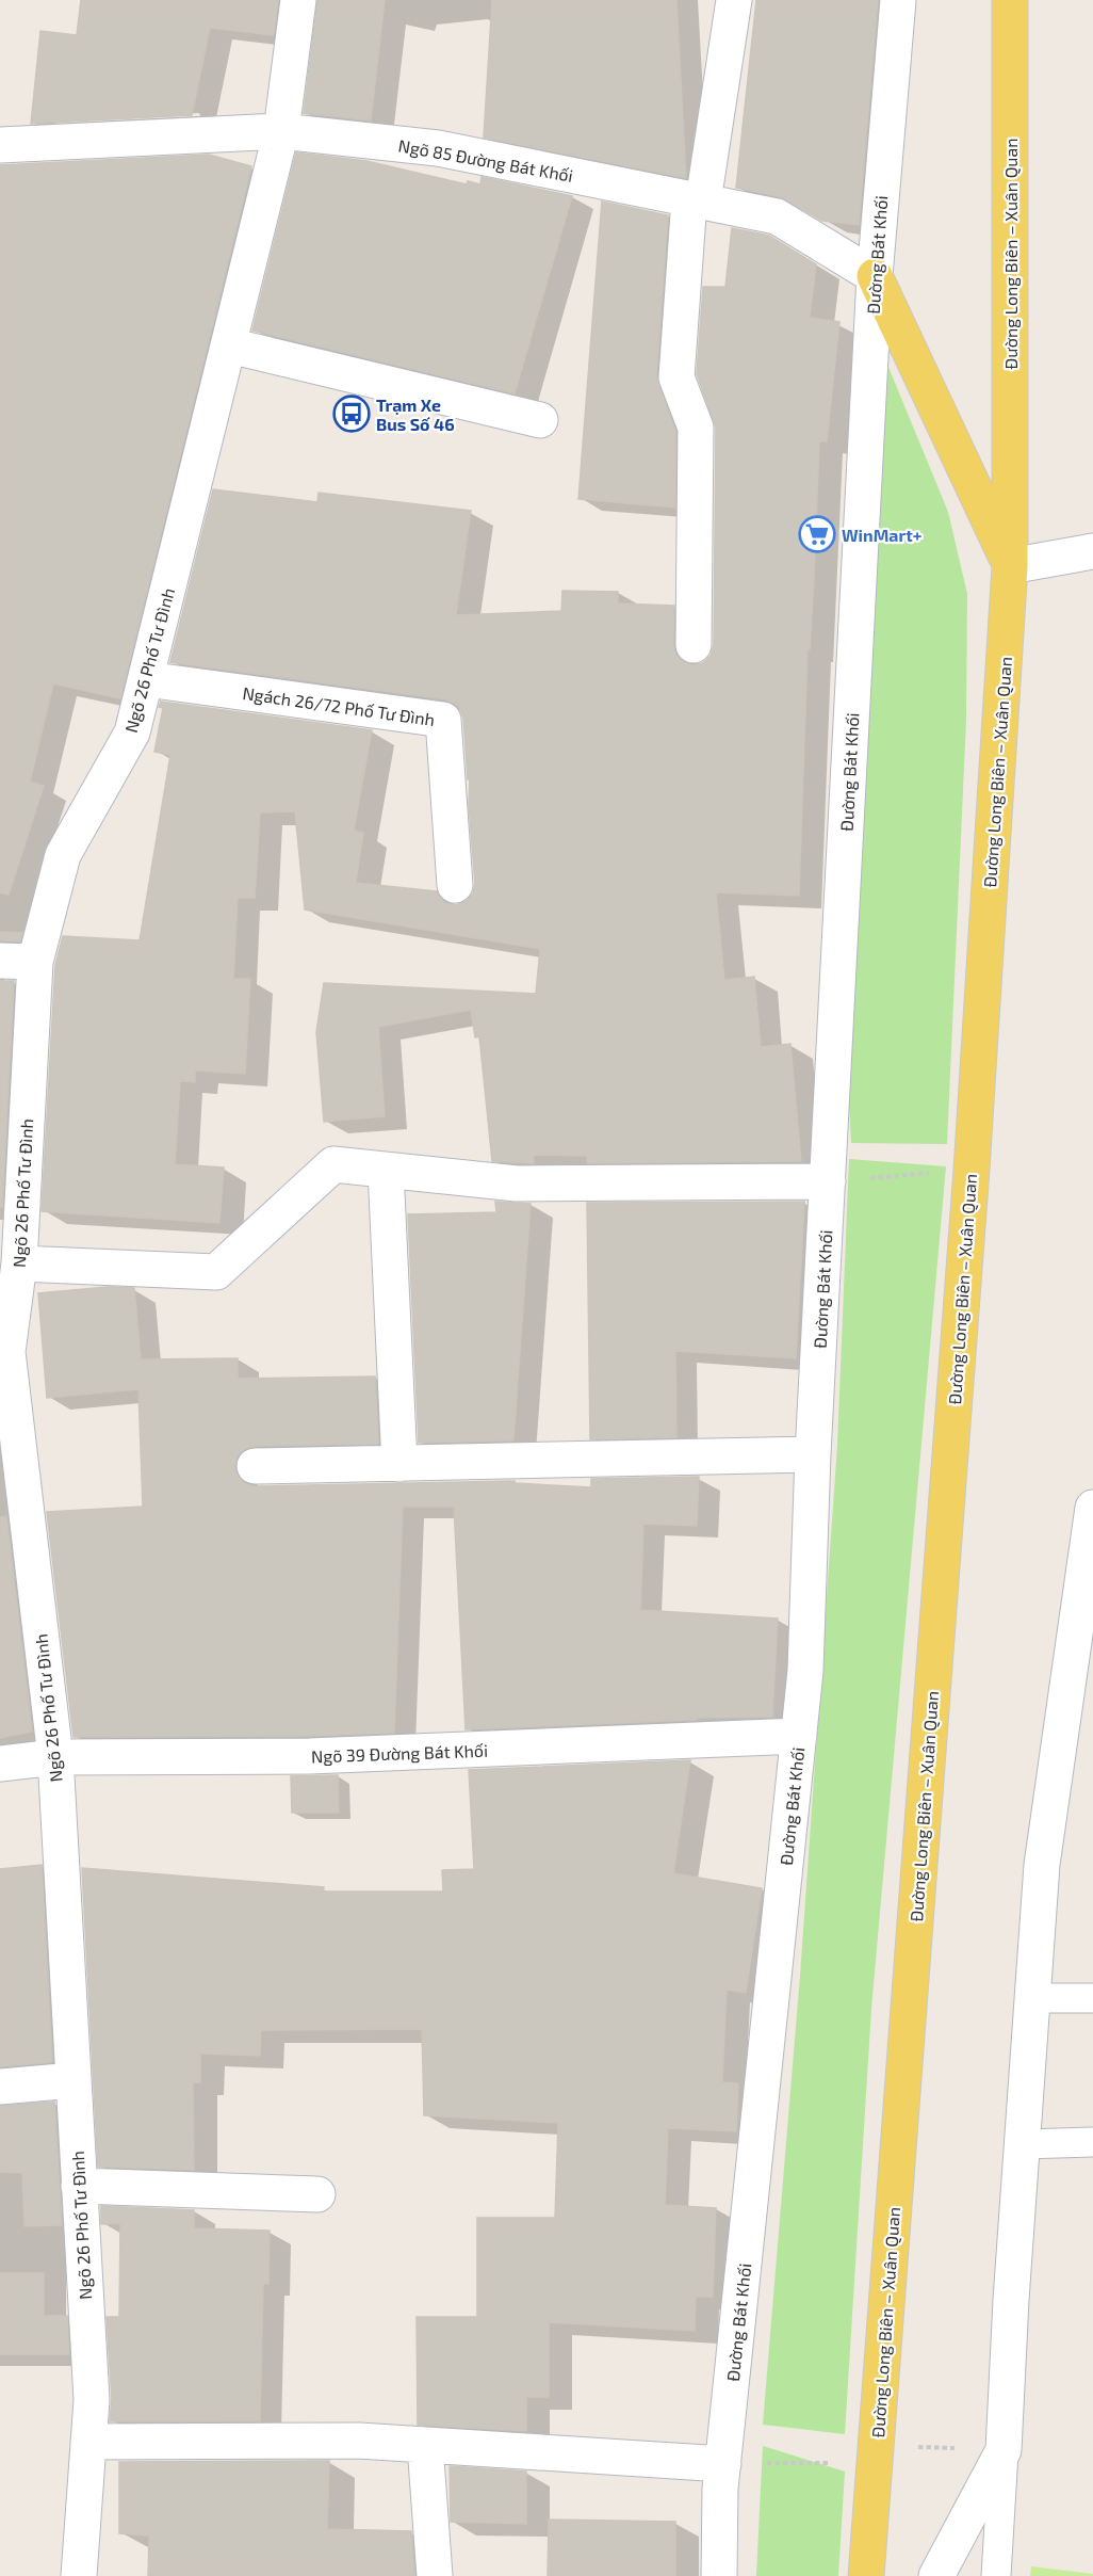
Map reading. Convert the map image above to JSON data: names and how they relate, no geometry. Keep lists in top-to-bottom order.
{
  "streets": {
    "main road": ["Đường Long Biên – Xuân Quan"],
    "street": [
      "Ngõ 85 Đường Bát Khối",
      "Đường Bát Khối",
      "Ngõ 26 Phố Tư Đình",
      "Ngách 26/72 Phố Tư Đình",
      "Ngõ 39 Đường Bát Khối"
    ]
  },
  "crossings": [
    ["Ngõ 85 Đường Bát Khối", "Đường Bát Khối"],
    ["Ngõ 85 Đường Bát Khối", "Ngõ 26 Phố Tư Đình"],
    ["Đường Bát Khối", "Ngõ 39 Đường Bát Khối"],
    ["Ngõ 26 Phố Tư Đình", "Ngách 26/72 Phố Tư Đình"],
    ["Ngõ 26 Phố Tư Đình", "Ngõ 39 Đường Bát Khối"]
  ],
  "places": {
    "bus stop": ["Trạm Xe Bus Số 46"],
    "supermarket": ["WinMart+"]
  }
}
